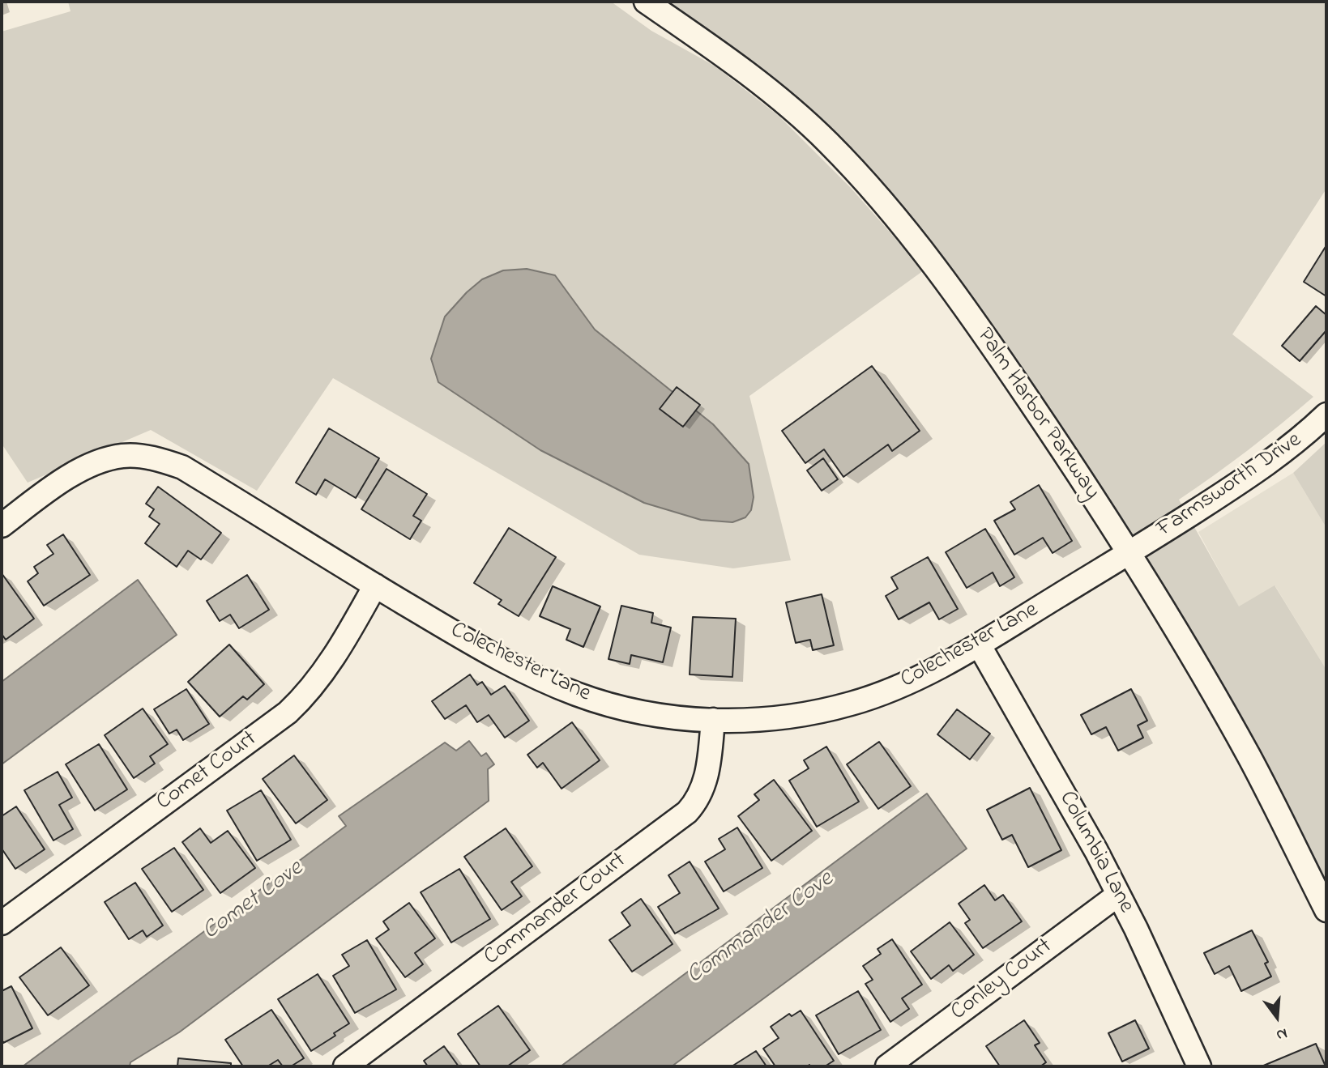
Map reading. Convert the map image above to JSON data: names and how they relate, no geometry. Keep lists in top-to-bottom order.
{
  "streets": {
    "street": [
      "Palm Harbor Parkway",
      "Farmsworth Drive",
      "Colechester Lane",
      "Comet Court",
      "Columbia Lane",
      "Commander Court",
      "Conley Court"
    ]
  },
  "crossings": [
    ["Palm Harbor Parkway", "Farmsworth Drive"],
    ["Palm Harbor Parkway", "Colechester Lane"],
    ["Farmsworth Drive", "Colechester Lane"],
    ["Colechester Lane", "Comet Court"],
    ["Colechester Lane", "Columbia Lane"],
    ["Colechester Lane", "Commander Court"],
    ["Columbia Lane", "Conley Court"]
  ],
  "water": ["Comet Cove", "Commander Cove"],
  "north": "bottom"
}
